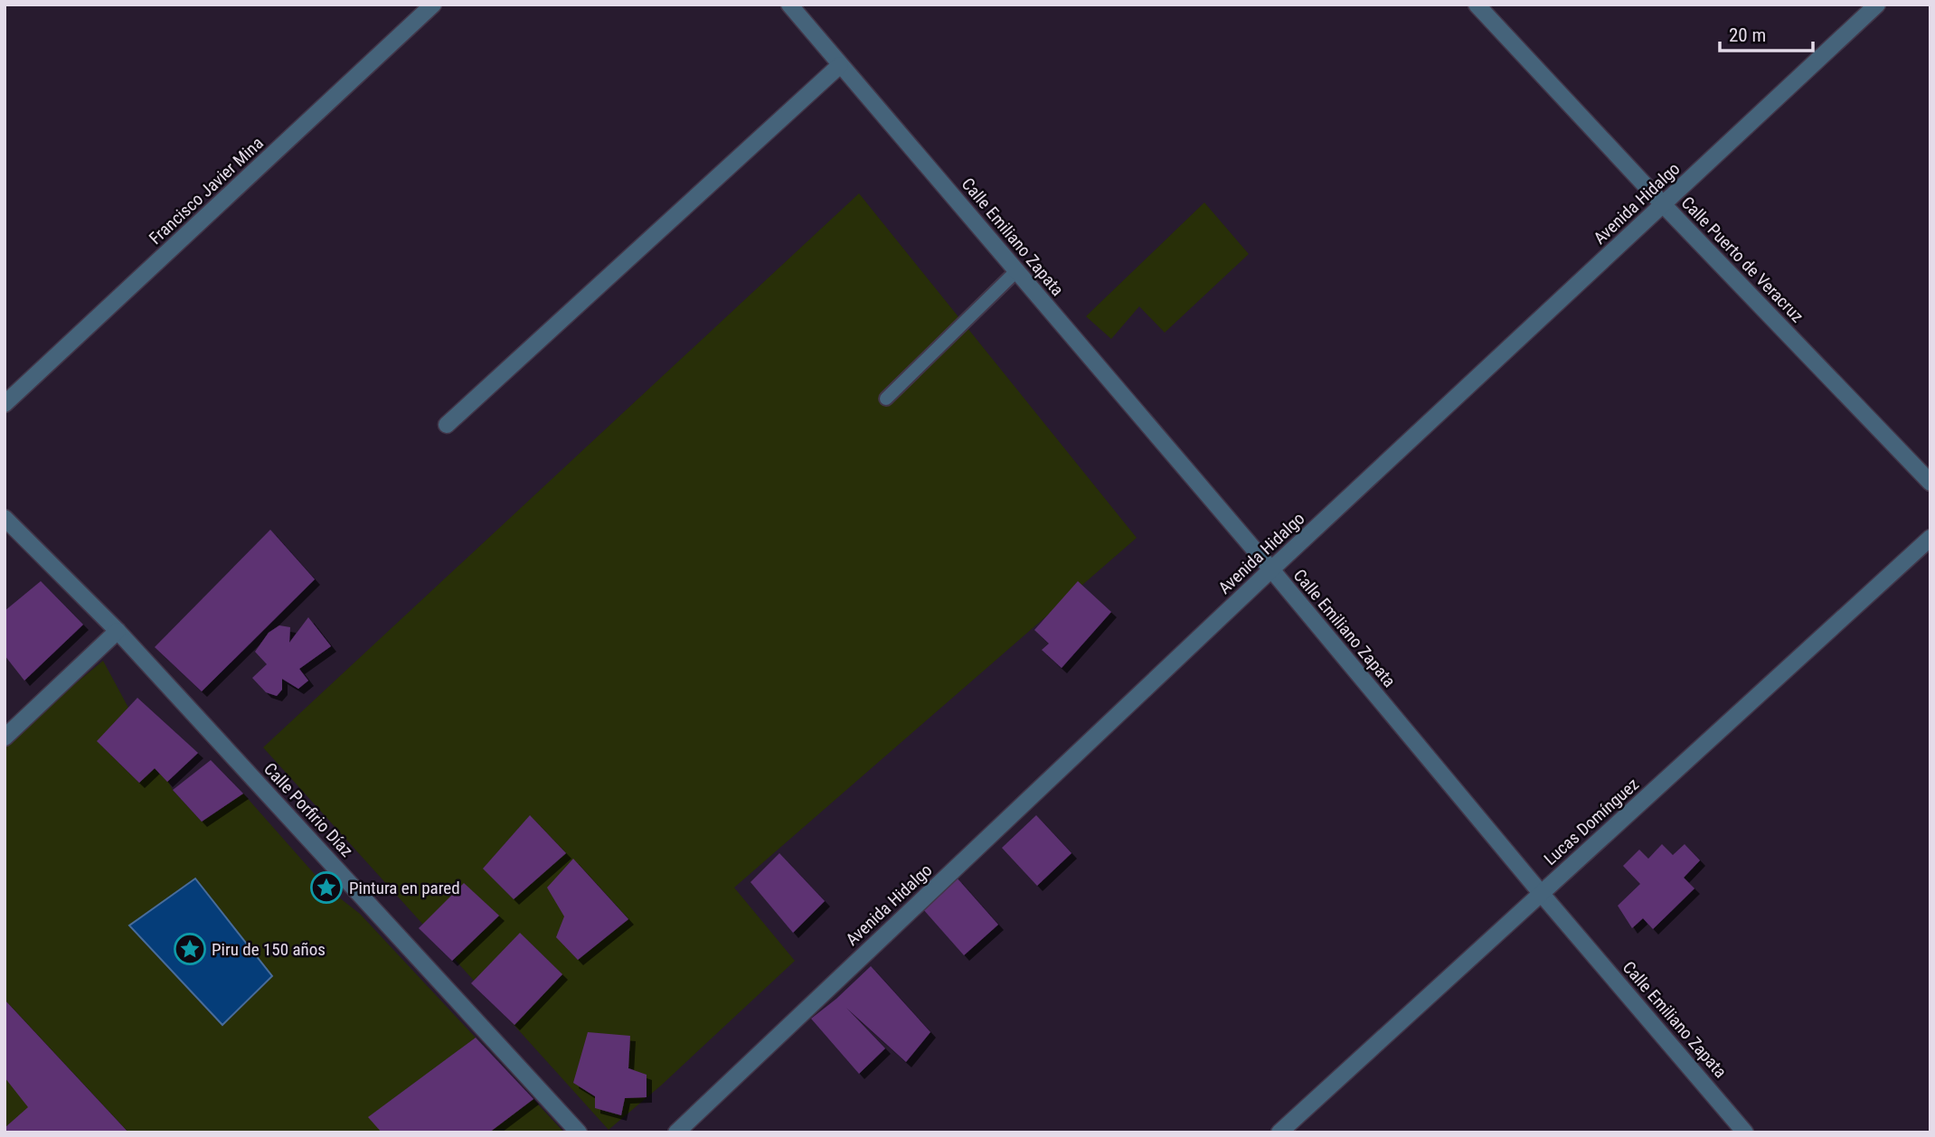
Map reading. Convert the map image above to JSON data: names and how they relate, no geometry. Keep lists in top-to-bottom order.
{
  "streets": {
    "street": [
      "Francisco Javier Mina",
      "Avenida Hidalgo",
      "Calle Emiliano Zapata",
      "Calle Puerto de Veracruz",
      "Calle Porfirio Díaz",
      "Lucas Domínguez"
    ]
  },
  "crossings": [
    ["Avenida Hidalgo", "Calle Emiliano Zapata"],
    ["Avenida Hidalgo", "Calle Puerto de Veracruz"],
    ["Calle Emiliano Zapata", "Lucas Domínguez"]
  ],
  "places": {
    "place": ["Pintura en pared", "Piru de 150 años"]
  },
  "scale_bar": "20 m"
}
